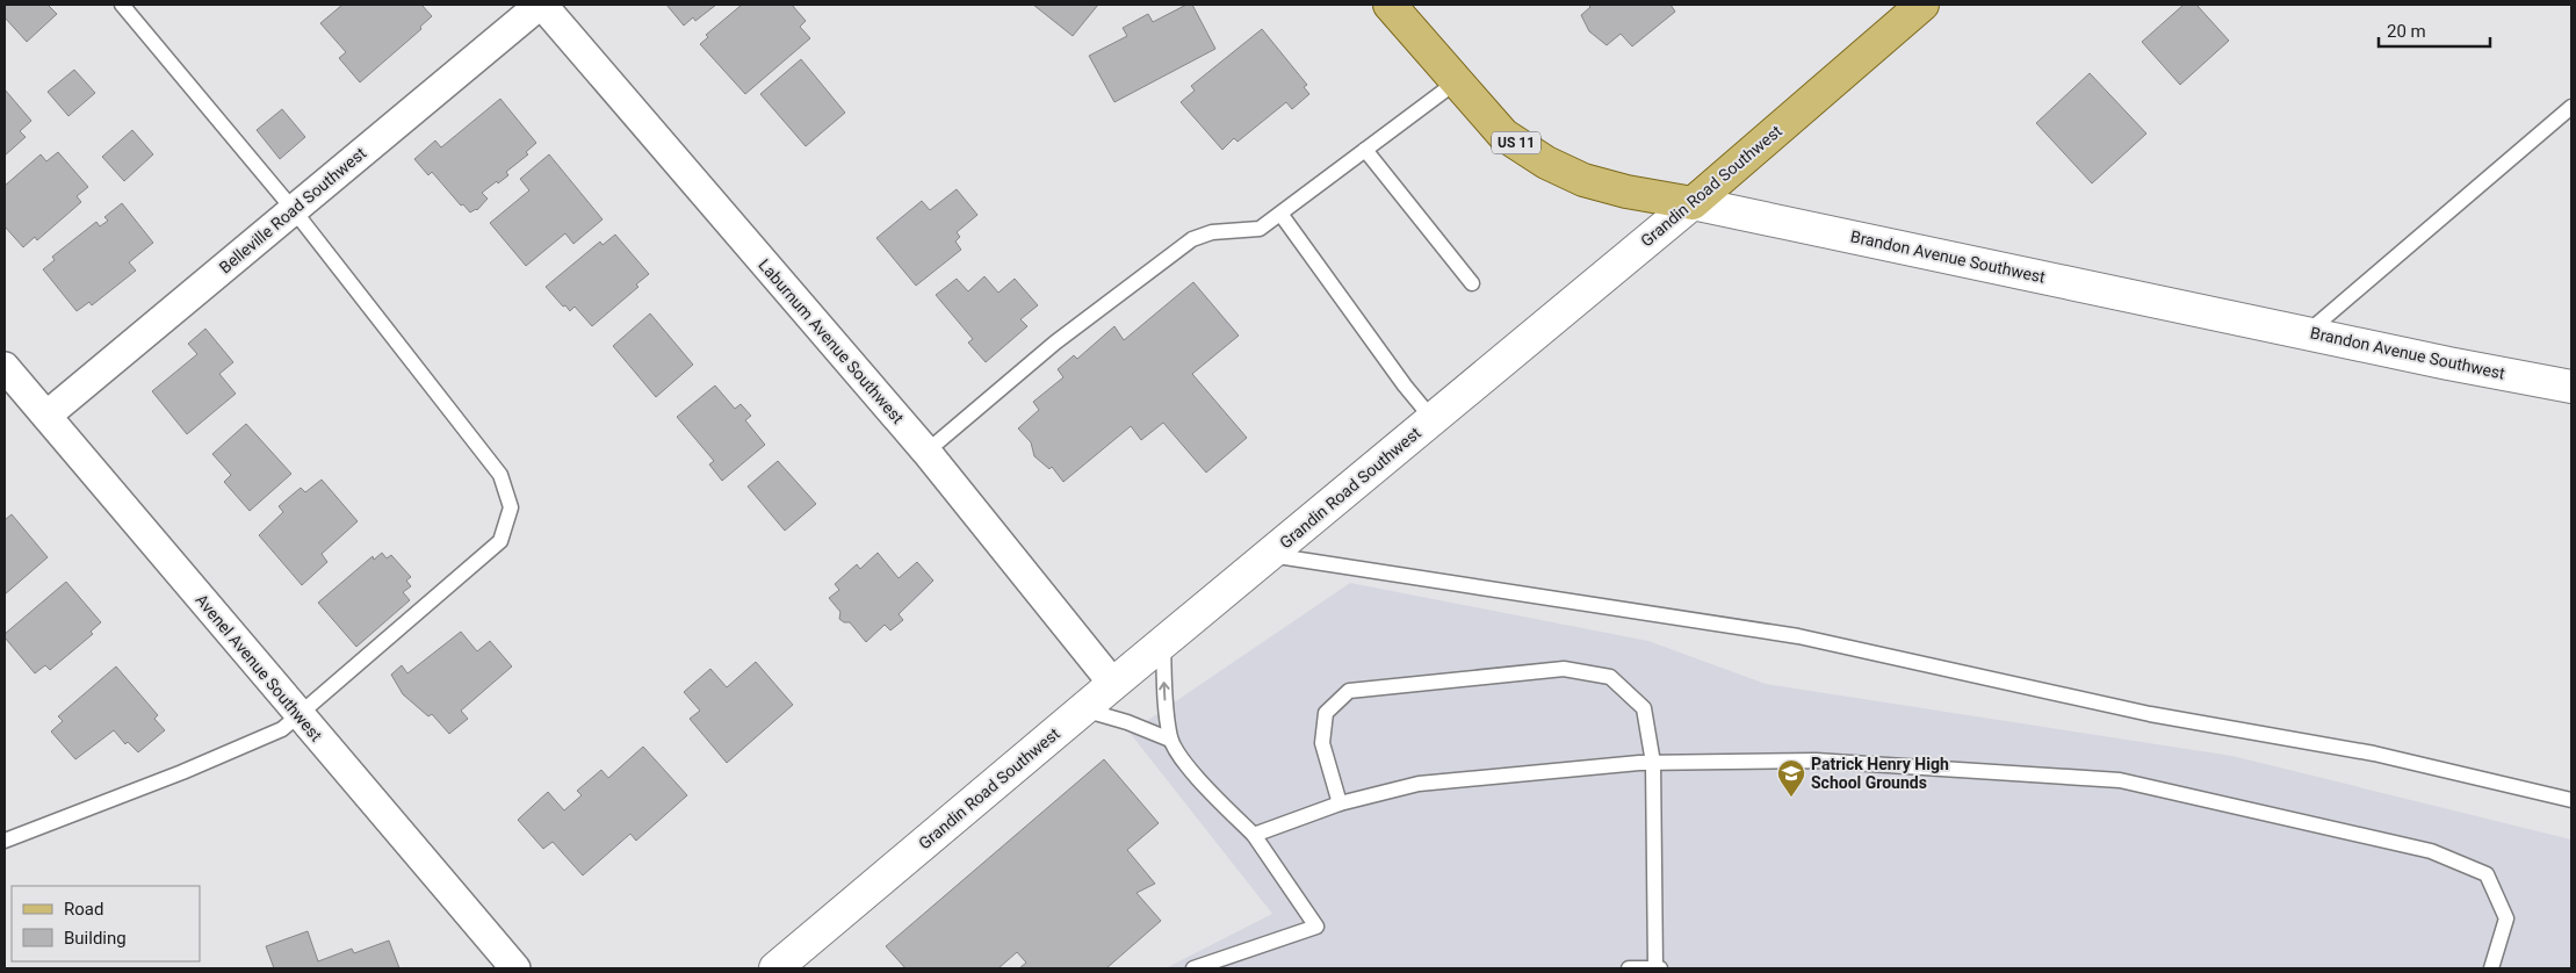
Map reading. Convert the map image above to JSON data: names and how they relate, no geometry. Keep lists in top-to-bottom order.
{
  "streets": {
    "main road": ["US 11", "Grandin Road Southwest", "Brandon Avenue Southwest"],
    "street": ["Belleville Road Southwest", "Laburnum Avenue Southwest", "Avenel Avenue Southwest"]
  },
  "crossings": [
    ["Grandin Road Southwest", "Brandon Avenue Southwest"],
    ["Grandin Road Southwest", "Laburnum Avenue Southwest"],
    ["Belleville Road Southwest", "Laburnum Avenue Southwest"],
    ["Belleville Road Southwest", "Avenel Avenue Southwest"]
  ],
  "places": {
    "school or university": ["Patrick Henry High School Grounds"]
  },
  "legend": ["Road", "Building"],
  "scale_bar": "20 m"
}
